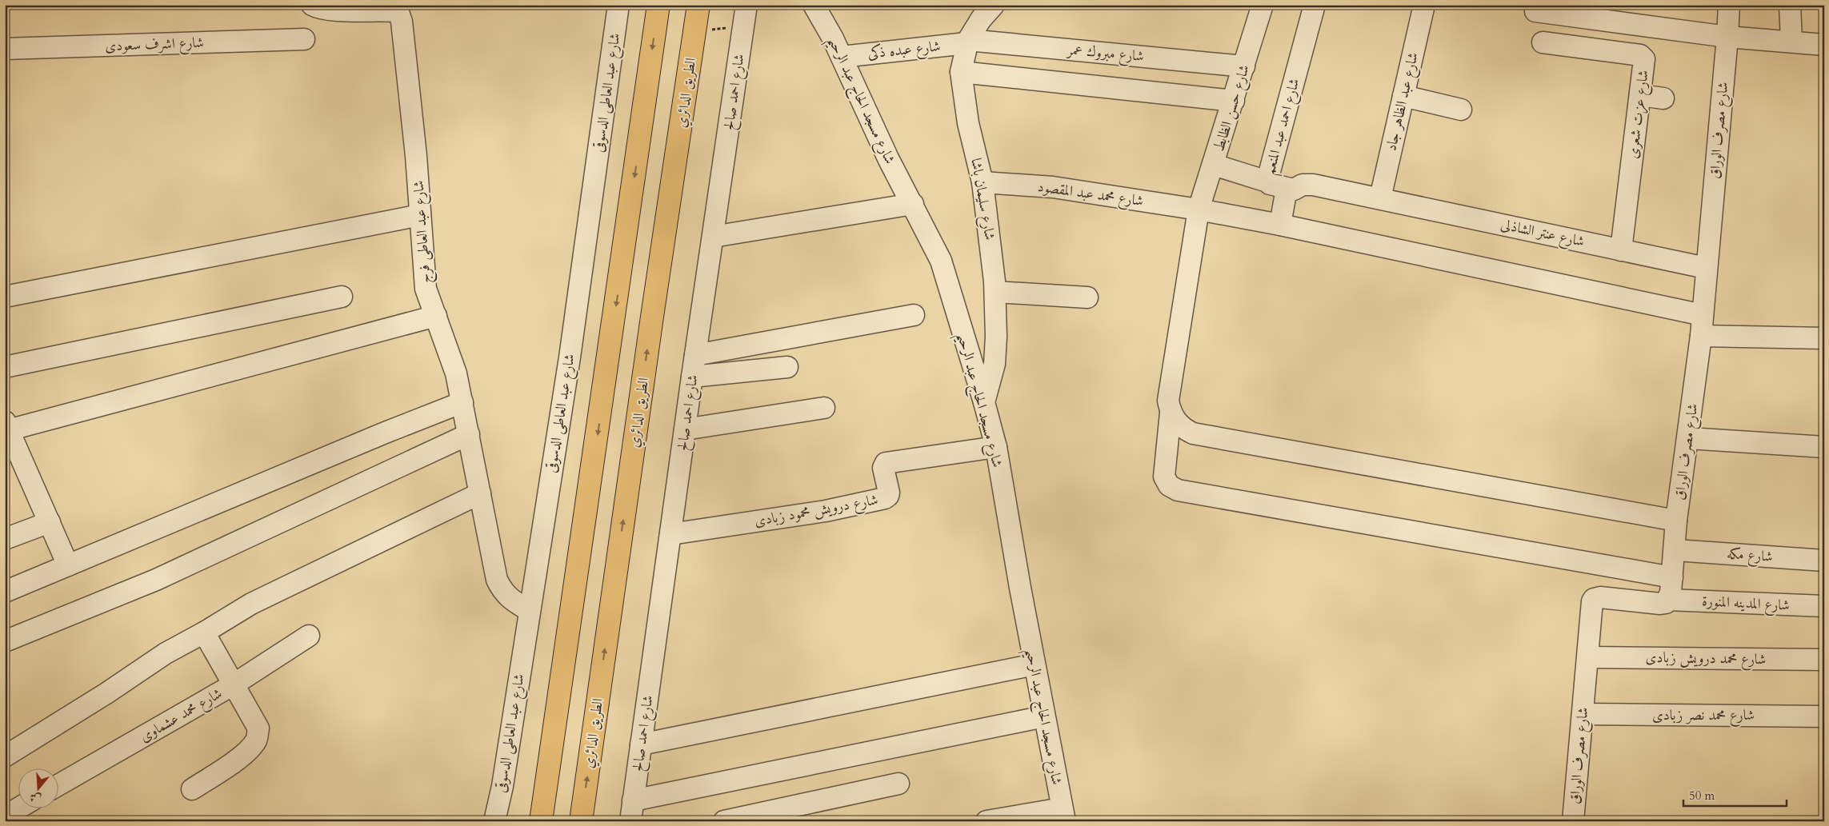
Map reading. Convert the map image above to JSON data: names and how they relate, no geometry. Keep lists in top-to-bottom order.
{
  "streets": {
    "highway": ["الطريق الدائري"],
    "street": [
      "شارع اشرف سعودى",
      "شارع عبده ذكى",
      "شارع مبروك عمر",
      "شارع احمد صالح",
      "شارع عبد العاطى الدسوقى",
      "شارع مسجد الحاج عبد الرحيم",
      "شارع عبد الظاهر جاد",
      "شارع حسن الظابط",
      "شارع عزت شعرى",
      "شارع احمد عبد المنعم",
      "شارع مصرف الوراق",
      "شارع محمد عبد المقصود",
      "شارع سليمان باشا",
      "شارع عبد العاطى فرج",
      "شارع عنتر الشاذلى",
      "شارع درويش محمود زبادى",
      "شارع مكه",
      "شارع المدينه المنورة",
      "شارع محمد درويش زبادى",
      "شارع محمد عشماوى",
      "شارع محمد نصر زبادى"
    ]
  },
  "crossings": [
    ["شارع عبده ذكى", "شارع مبروك عمر"],
    ["شارع عبده ذكى", "شارع مسجد الحاج عبد الرحيم"],
    ["شارع عبده ذكى", "شارع سليمان باشا"],
    ["شارع مبروك عمر", "شارع حسن الظابط"],
    ["شارع مبروك عمر", "شارع سليمان باشا"],
    ["شارع احمد صالح", "شارع درويش محمود زبادى"],
    ["شارع عبد العاطى الدسوقى", "شارع عبد العاطى فرج"],
    ["شارع مسجد الحاج عبد الرحيم", "شارع سليمان باشا"],
    ["شارع مسجد الحاج عبد الرحيم", "شارع درويش محمود زبادى"],
    ["شارع عبد الظاهر جاد", "شارع احمد عبد المنعم"],
    ["شارع عبد الظاهر جاد", "شارع عنتر الشاذلى"],
    ["شارع حسن الظابط", "شارع مصرف الوراق"],
    ["شارع حسن الظابط", "شارع محمد عبد المقصود"],
    ["شارع عزت شعرى", "شارع عنتر الشاذلى"],
    ["شارع احمد عبد المنعم", "شارع عنتر الشاذلى"],
    ["شارع مصرف الوراق", "شارع محمد عبد المقصود"],
    ["شارع مصرف الوراق", "شارع عنتر الشاذلى"],
    ["شارع مصرف الوراق", "شارع مكه"],
    ["شارع مصرف الوراق", "شارع المدينه المنورة"],
    ["شارع مصرف الوراق", "شارع محمد درويش زبادى"],
    ["شارع مصرف الوراق", "شارع محمد نصر زبادى"],
    ["شارع محمد عبد المقصود", "شارع سليمان باشا"]
  ],
  "scale_bar": "50 m",
  "north": "bottom"
}
